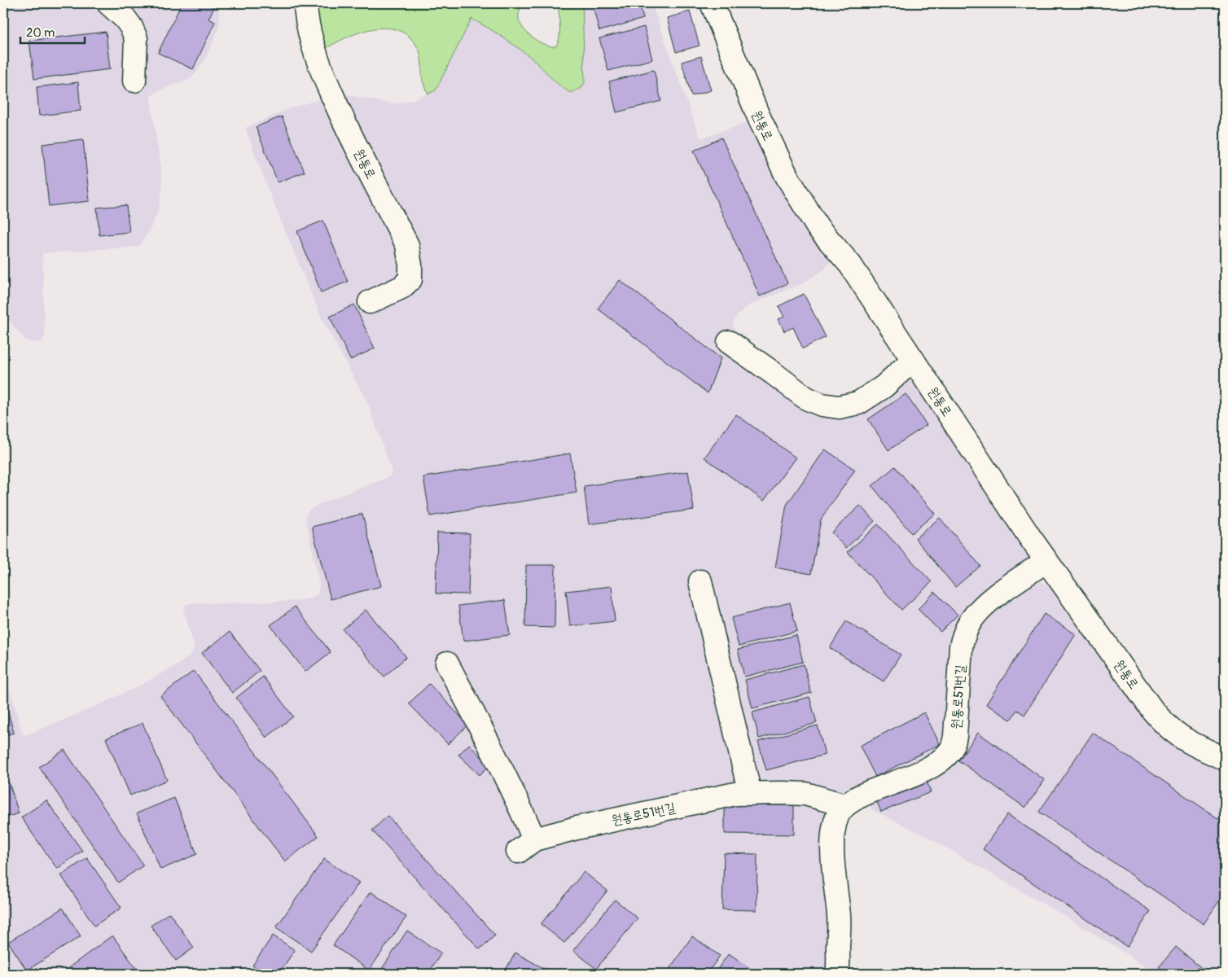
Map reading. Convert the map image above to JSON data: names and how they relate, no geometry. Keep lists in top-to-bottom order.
{
  "streets": {
    "street": ["원통로", "원통로51번길"]
  },
  "crossings": [
    ["원통로", "원통로51번길"]
  ],
  "scale_bar": "20 m"
}
